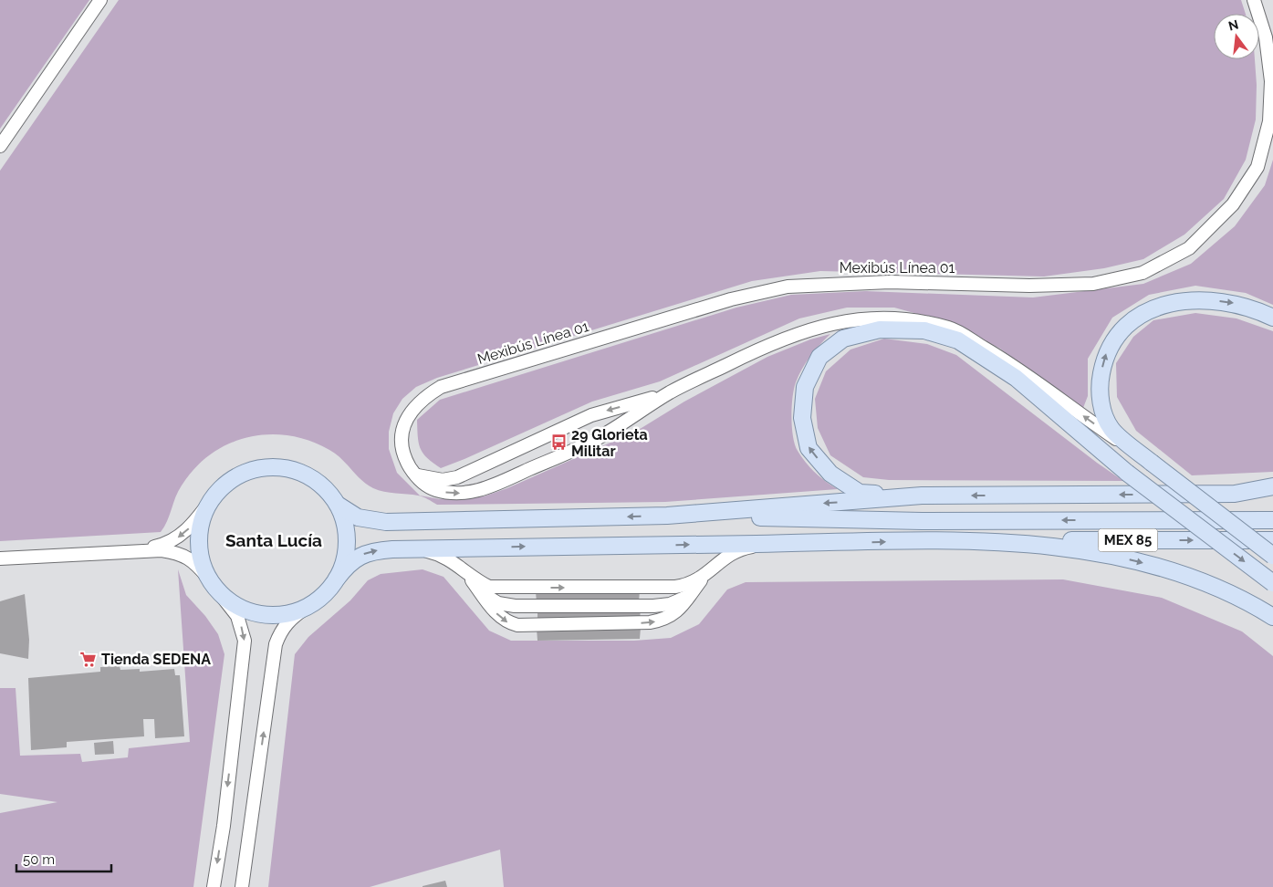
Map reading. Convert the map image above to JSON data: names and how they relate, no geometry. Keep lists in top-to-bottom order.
{
  "streets": {
    "main road": ["MEX 85"],
    "street": ["Mexibús Línea 01"]
  },
  "districts": ["Santa Lucía"],
  "places": {
    "bus stop": ["29 Glorieta Militar"],
    "supermarket": ["Tienda SEDENA"]
  },
  "scale_bar": "50 m",
  "north": "top"
}
